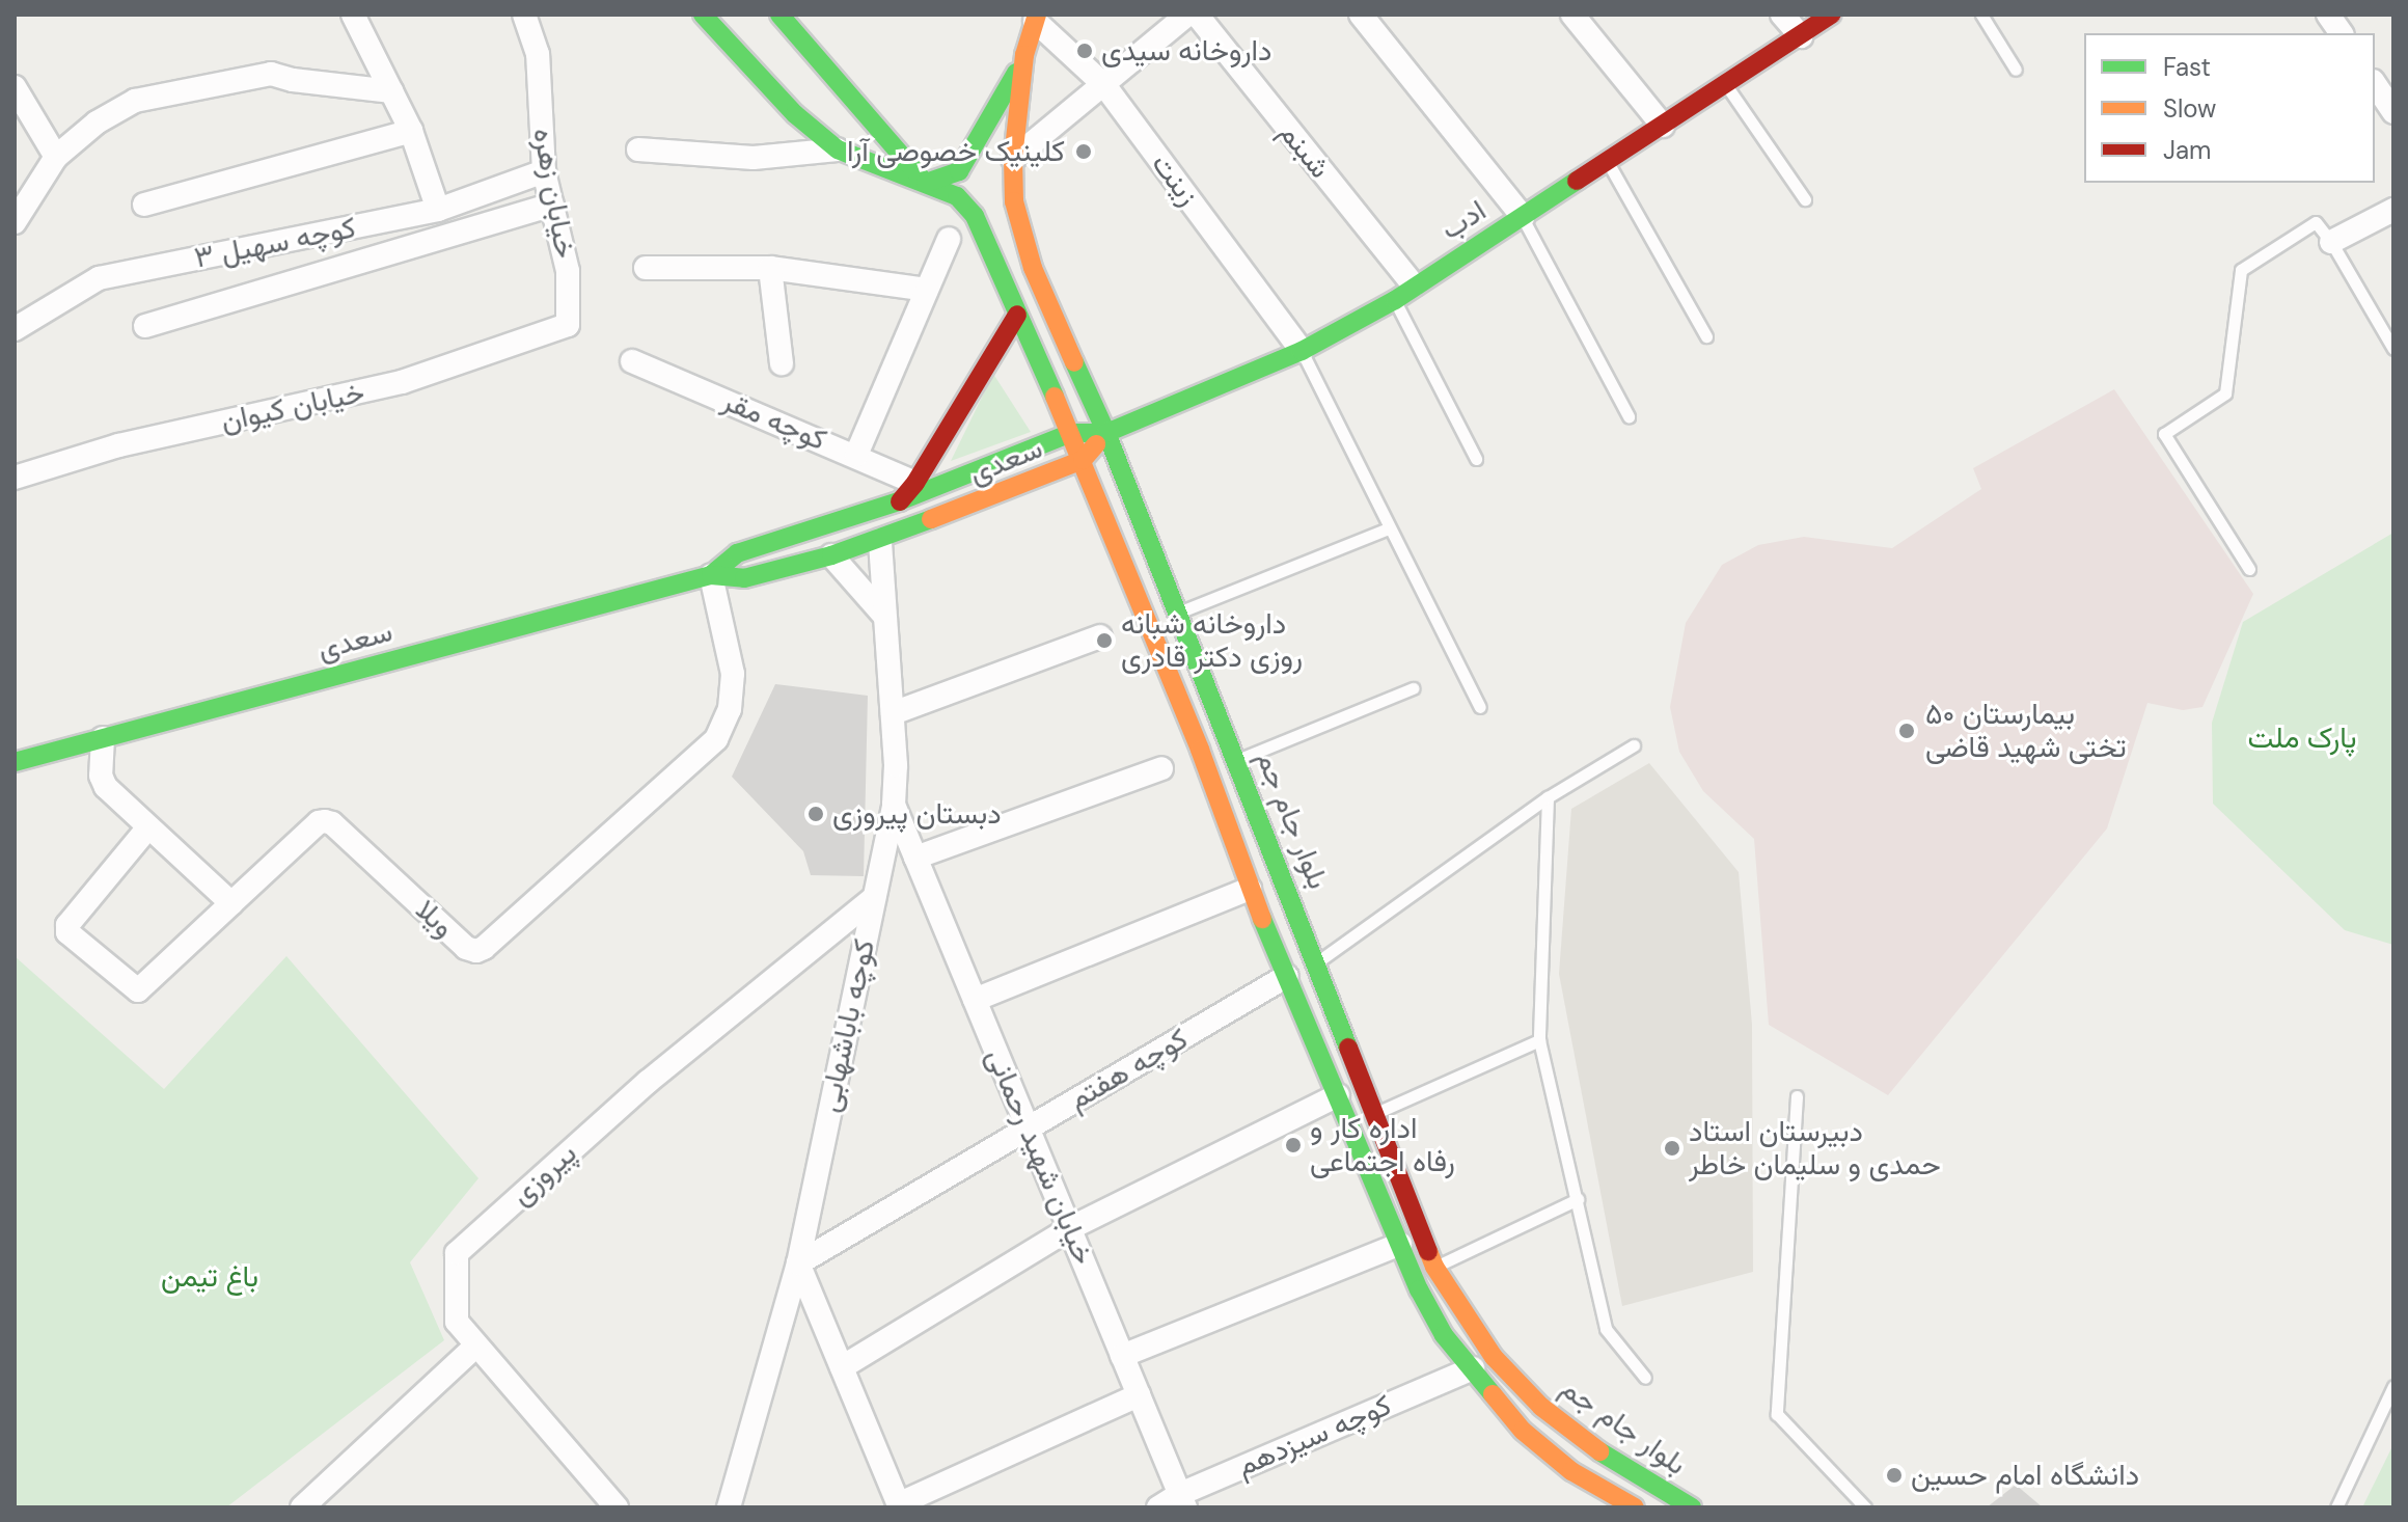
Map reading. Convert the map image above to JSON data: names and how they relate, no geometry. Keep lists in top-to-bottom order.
{
  "streets": {
    "main road": ["ادب", "سعدی", "بلوار جام جم"],
    "street": [
      "شبنم",
      "زینت",
      "خیابان زهره",
      "کوچه سهیل ۳",
      "خیابان کیوان",
      "کوچه مقر",
      "ویلا",
      "کوچه باباشهابی",
      "کوچه هفتم",
      "خیابان شهید رحمانی",
      "پیروزی",
      "کوچه سیزدهم"
    ]
  },
  "crossings": [
    ["شبنم", "ادب"],
    ["زینت", "ادب"],
    ["خیابان زهره", "کوچه سهیل ۳"],
    ["خیابان زهره", "خیابان کیوان"],
    ["ادب", "بلوار جام جم"],
    ["سعدی", "بلوار جام جم"],
    ["سعدی", "ویلا"],
    ["سعدی", "کوچه باباشهابی"],
    ["بلوار جام جم", "کوچه هفتم"],
    ["بلوار جام جم", "کوچه سیزدهم"],
    ["کوچه باباشهابی", "کوچه هفتم"],
    ["کوچه باباشهابی", "خیابان شهید رحمانی"],
    ["کوچه باباشهابی", "پیروزی"],
    ["کوچه هفتم", "خیابان شهید رحمانی"],
    ["خیابان شهید رحمانی", "کوچه سیزدهم"]
  ],
  "parks": ["پارک ملت", "باغ تیمن"],
  "places": [
    "داروخانه سیدی",
    "کلینیک خصوصی آرا",
    "داروخانه شبانه روزی دکتر قادری",
    "بیمارستان ۵۰ تختی شهید قاضی",
    "دبستان پیروزی",
    "اداره کار و رفاه اجتماعی",
    "دبیرستان استاد حمدی و سلیمان خاطر",
    "دانشگاه امام حسین"
  ],
  "legend": ["Fast", "Slow", "Jam"]
}
